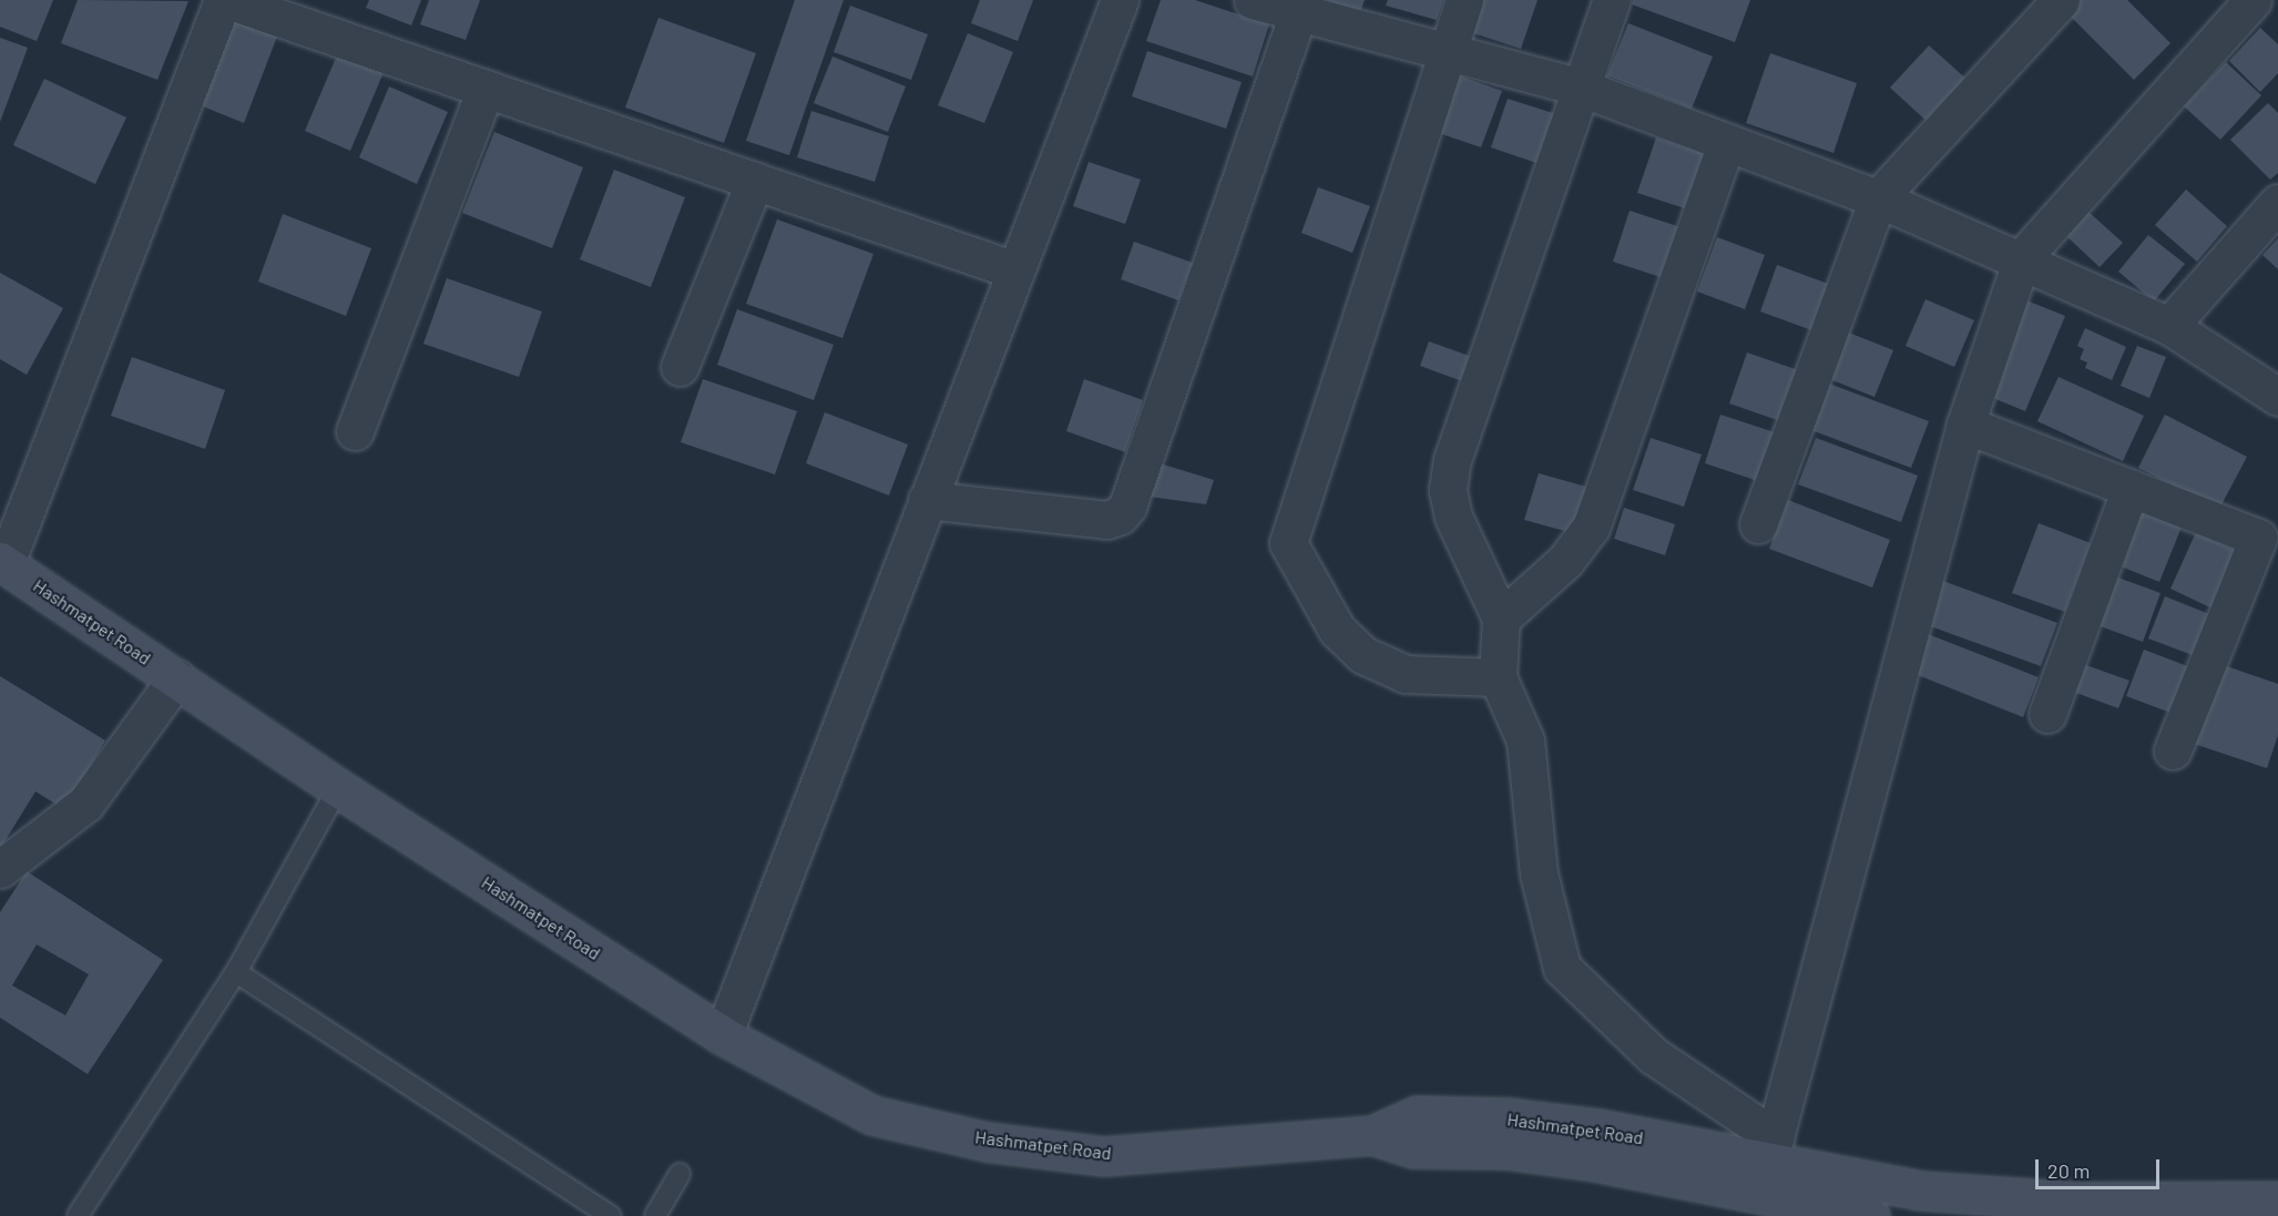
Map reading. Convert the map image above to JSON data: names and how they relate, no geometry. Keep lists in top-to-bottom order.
{
  "streets": {
    "main road": ["Hashmatpet Road"]
  },
  "scale_bar": "20 m"
}
